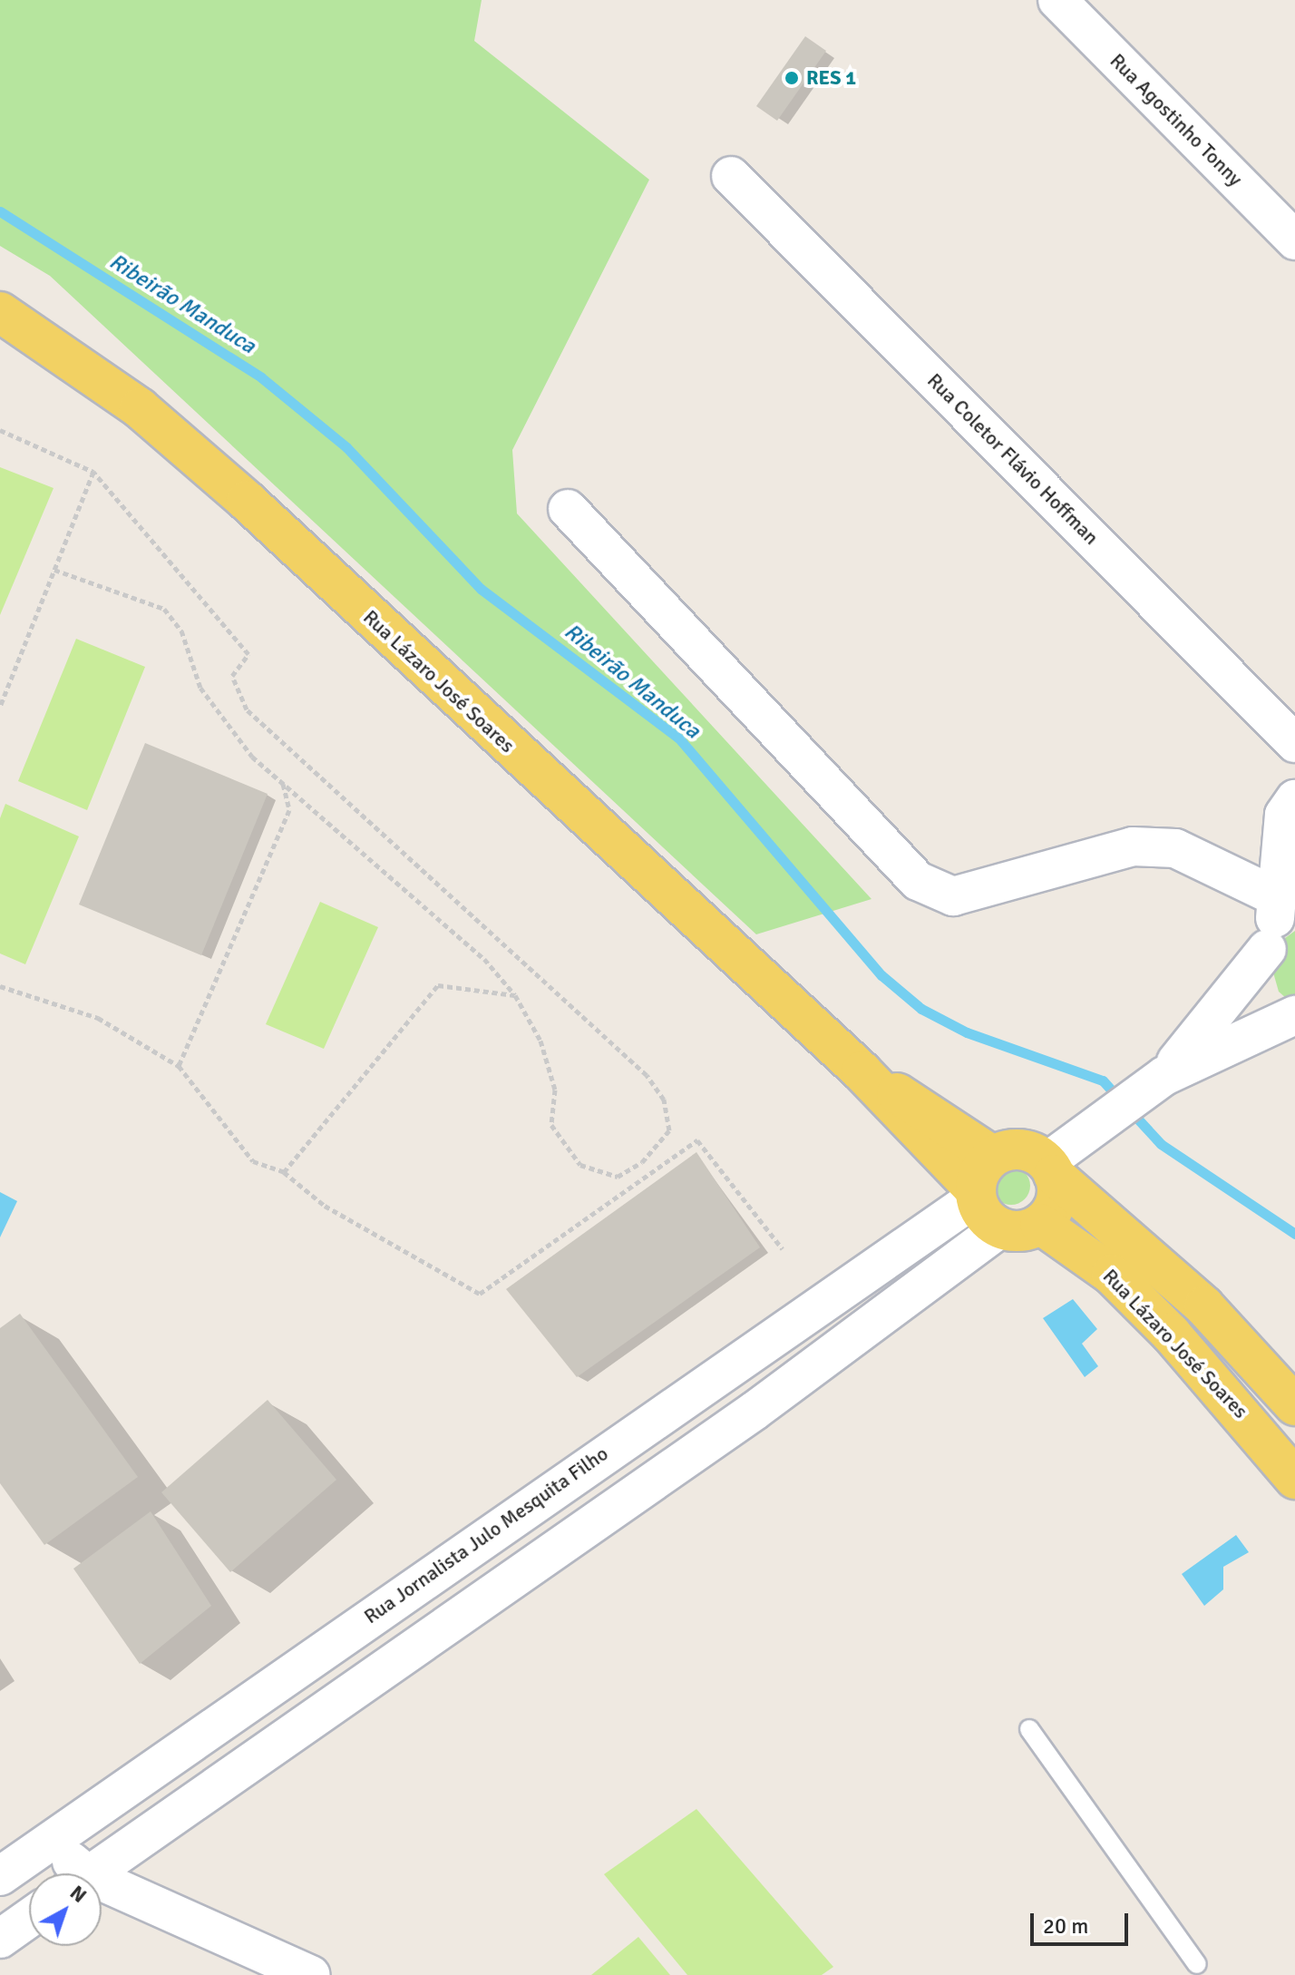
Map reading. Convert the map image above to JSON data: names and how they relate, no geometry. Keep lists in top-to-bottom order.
{
  "streets": {
    "main road": ["Rua Lázaro José Soares"],
    "street": ["Rua Agostinho Tonny", "Rua Coletor Flávio Hoffman", "Rua Jornalista Julo Mesquita Filho"]
  },
  "crossings": [
    ["Rua Lázaro José Soares", "Rua Jornalista Julo Mesquita Filho"]
  ],
  "water": ["Ribeirão Manduca"],
  "places": ["RES 1"],
  "scale_bar": "20 m",
  "north": "top right"
}
